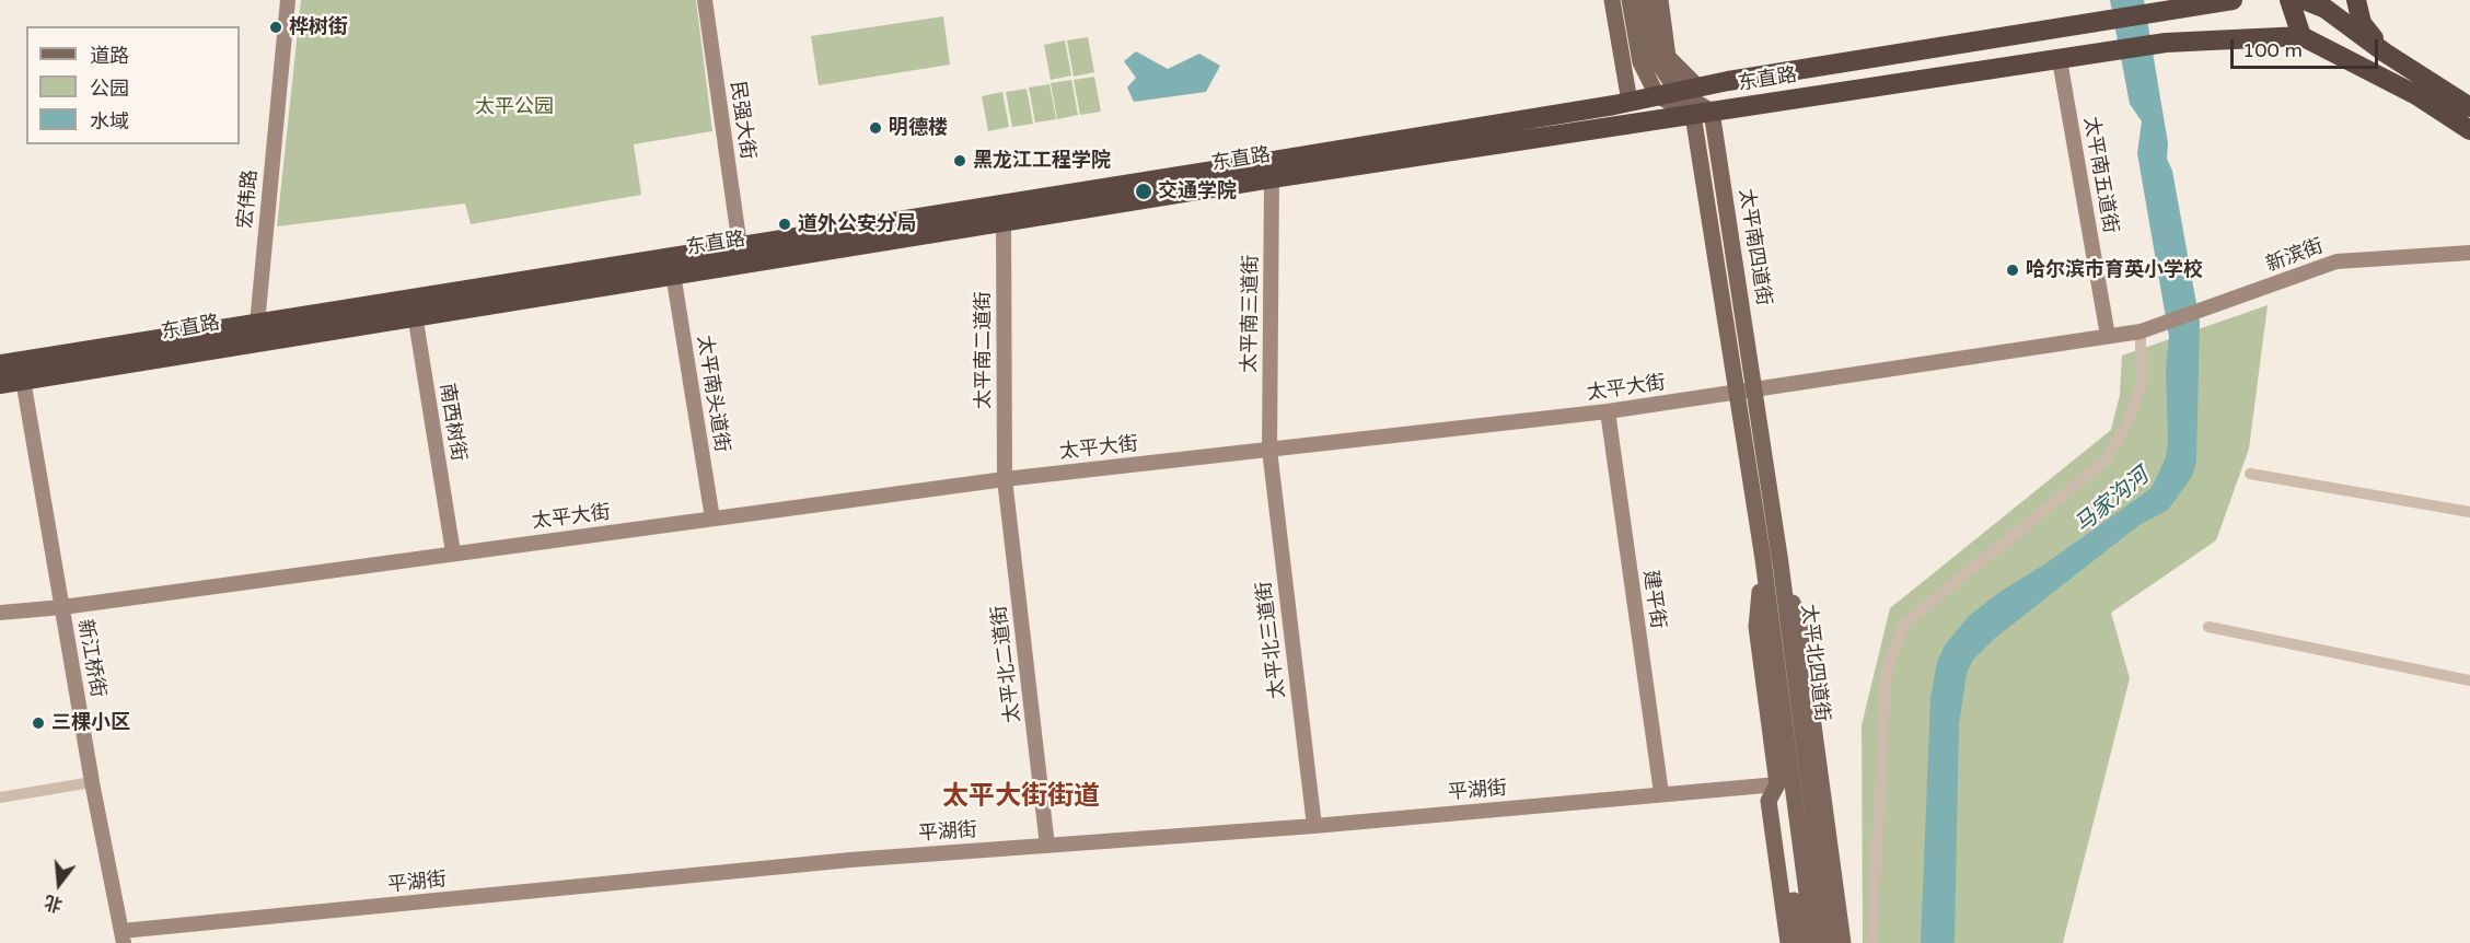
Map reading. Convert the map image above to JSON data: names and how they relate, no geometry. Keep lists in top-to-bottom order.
{
  "streets": {
    "highway": ["东直路"],
    "main road": ["太平南四道街", "太平北四道街"],
    "street": [
      "民强大街",
      "太平南五道街",
      "宏伟路",
      "新滨街",
      "太平南三道街",
      "太平南二道街",
      "太平大街",
      "太平南头道街",
      "南西树街",
      "建平街",
      "太平北三道街",
      "新江桥街",
      "太平北二道街",
      "平湖街"
    ]
  },
  "crossings": [
    ["东直路", "民强大街"],
    ["东直路", "太平南五道街"],
    ["东直路", "宏伟路"],
    ["东直路", "太平南四道街"],
    ["东直路", "太平南三道街"],
    ["东直路", "太平南二道街"],
    ["东直路", "太平南头道街"],
    ["东直路", "南西树街"],
    ["东直路", "新江桥街"],
    ["太平南五道街", "太平大街"],
    ["太平南四道街", "太平大街"],
    ["太平南四道街", "太平北四道街"],
    ["新滨街", "太平大街"],
    ["太平南三道街", "太平大街"],
    ["太平南三道街", "太平北三道街"],
    ["太平南二道街", "太平大街"],
    ["太平南二道街", "太平北二道街"],
    ["太平大街", "太平南头道街"],
    ["太平大街", "南西树街"],
    ["太平大街", "建平街"],
    ["太平大街", "太平北三道街"],
    ["太平大街", "新江桥街"],
    ["太平大街", "太平北四道街"],
    ["太平大街", "太平北二道街"],
    ["建平街", "平湖街"],
    ["太平北三道街", "平湖街"],
    ["新江桥街", "平湖街"],
    ["太平北二道街", "平湖街"]
  ],
  "districts": ["太平大街街道"],
  "water": ["马家沟河"],
  "parks": ["太平公园"],
  "places": [
    "桦树街",
    "明德楼",
    "黑龙江工程学院",
    "交通学院",
    "道外公安分局",
    "哈尔滨市育英小学校",
    "三棵小区"
  ],
  "legend": ["道路", "公园", "水域"],
  "scale_bar": "100 m",
  "north": "bottom"
}
